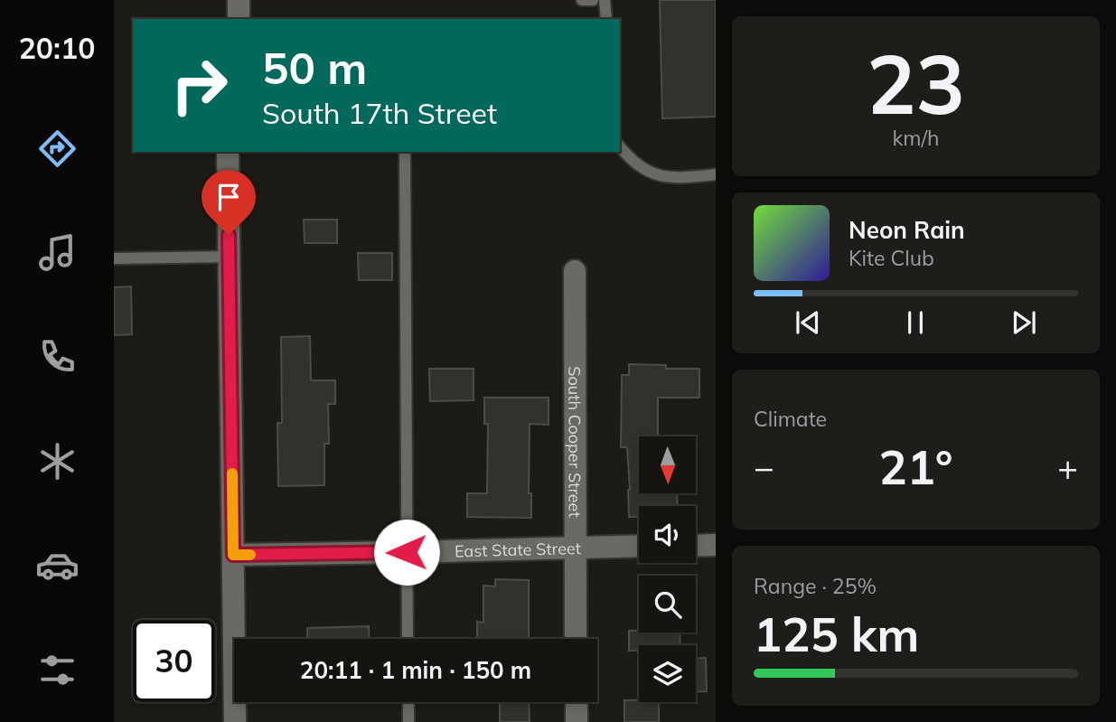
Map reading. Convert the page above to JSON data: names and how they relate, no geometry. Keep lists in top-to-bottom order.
{
  "streets": {
    "street": ["South Cooper Street", "East State Street"]
  },
  "crossings": [
    ["South Cooper Street", "East State Street"]
  ],
  "north": "bottom",
  "page": {
    "tabs": "20:10",
    "tile": [
      ["23", "km/h"],
      "Climate",
      ["Range · 25%", "125 km"]
    ],
    "turn": ["50 m", "South 17th Street"],
    "song": ["Neon Rain", "Kite Club"],
    "heat": ["−", "21°", "+"],
    "limit": "30",
    "trip": "20:11 · 1 min · 150 m"
  }
}
